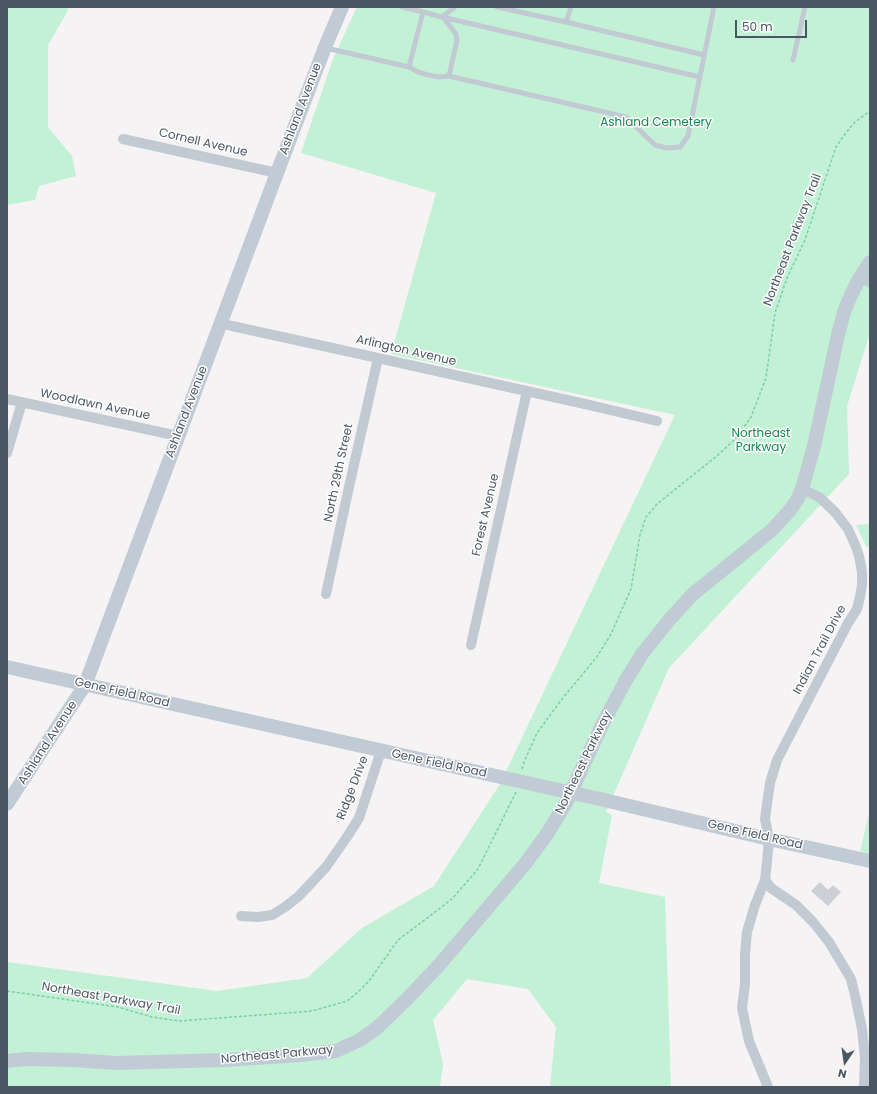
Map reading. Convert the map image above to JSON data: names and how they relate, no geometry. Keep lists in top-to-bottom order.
{
  "streets": {
    "street": [
      "Ashland Avenue",
      "Cornell Avenue",
      "Arlington Avenue",
      "Woodlawn Avenue",
      "North 29th Street",
      "Forest Avenue",
      "Indian Trail Drive",
      "Gene Field Road",
      "Northeast Parkway",
      "Ridge Drive"
    ],
    "path": ["Northeast Parkway Trail"]
  },
  "crossings": [
    ["Ashland Avenue", "Cornell Avenue"],
    ["Ashland Avenue", "Arlington Avenue"],
    ["Ashland Avenue", "Woodlawn Avenue"],
    ["Ashland Avenue", "Gene Field Road"],
    ["Northeast Parkway Trail", "Gene Field Road"],
    ["Arlington Avenue", "North 29th Street"],
    ["Arlington Avenue", "Forest Avenue"],
    ["Indian Trail Drive", "Gene Field Road"],
    ["Indian Trail Drive", "Northeast Parkway"],
    ["Gene Field Road", "Ridge Drive"]
  ],
  "parks": ["Ashland Cemetery", "Northeast Parkway"],
  "scale_bar": "50 m",
  "north": "bottom"
}
